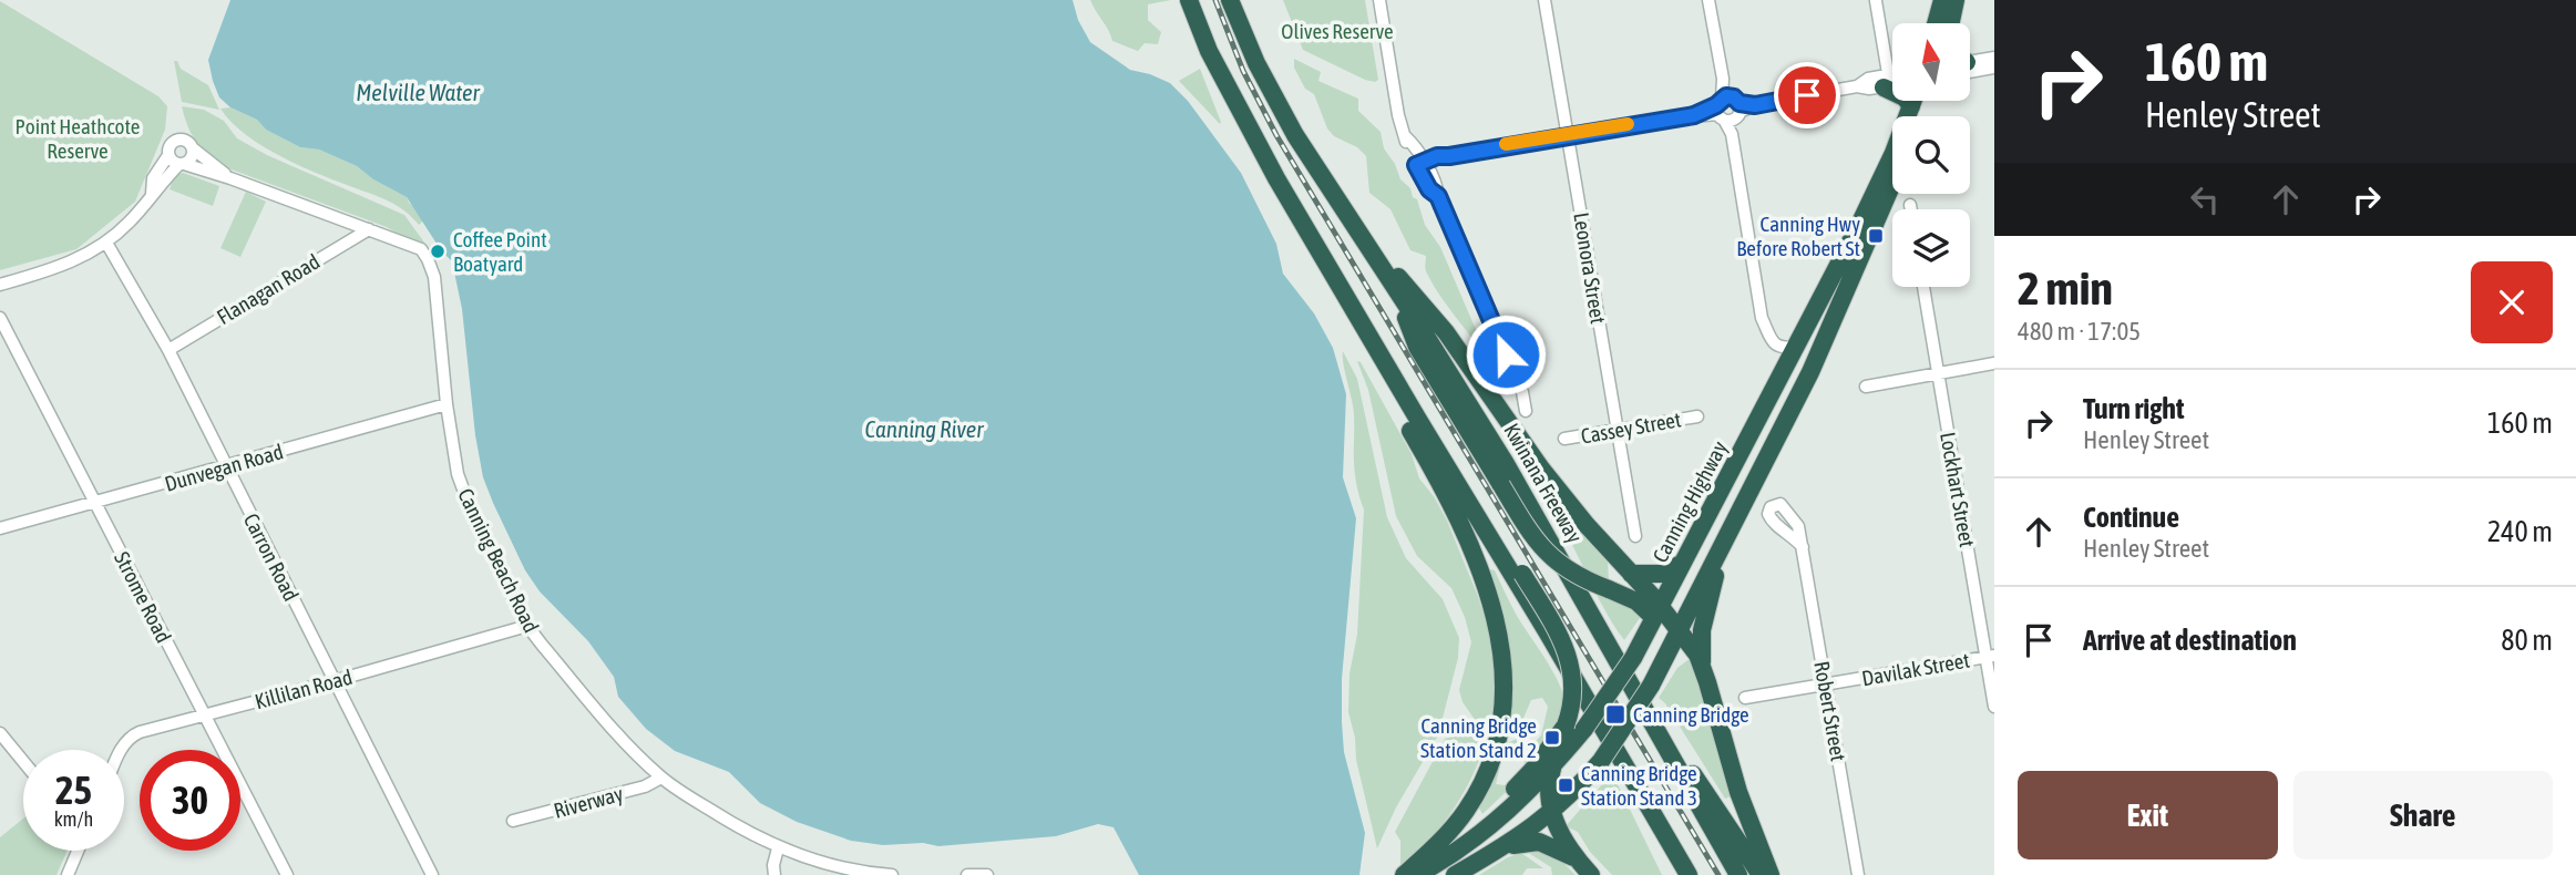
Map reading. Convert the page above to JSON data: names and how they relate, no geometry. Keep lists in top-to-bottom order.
{
  "streets": {
    "highway": ["Kwinana Freeway", "Canning Highway"],
    "street": [
      "Leonora Street",
      "Flanagan Road",
      "Cassey Street",
      "Dunvegan Road",
      "Lockhart Street",
      "Carron Road",
      "Canning Beach Road",
      "Strome Road",
      "Davilak Street",
      "Killilan Road",
      "Robert Street",
      "Riverway"
    ]
  },
  "crossings": [
    ["Leonora Street", "Cassey Street"],
    ["Flanagan Road", "Carron Road"],
    ["Flanagan Road", "Canning Beach Road"],
    ["Dunvegan Road", "Carron Road"],
    ["Dunvegan Road", "Canning Beach Road"],
    ["Dunvegan Road", "Strome Road"],
    ["Lockhart Street", "Davilak Street"],
    ["Carron Road", "Killilan Road"],
    ["Canning Beach Road", "Killilan Road"],
    ["Canning Beach Road", "Riverway"],
    ["Strome Road", "Killilan Road"],
    ["Davilak Street", "Robert Street"]
  ],
  "water": ["Melville Water", "Canning River"],
  "parks": ["Olives Reserve", "Point Heathcote Reserve"],
  "places": {
    "transit": [
      "Canning Hwy Before Robert St",
      "Canning Bridge",
      "Canning Bridge Station Stand 2",
      "Canning Bridge Station Stand 3"
    ],
    "other": ["Coffee Point Boatyard"]
  },
  "north": "top",
  "page": {
    "turn": ["160 m", "Henley Street"],
    "heading": ["2 min", "480 m · 17:05"],
    "list": [
      {
        "name": "Turn right",
        "note": "Henley Street",
        "value": "160 m"
      },
      {
        "name": "Continue",
        "note": "Henley Street",
        "value": "240 m"
      },
      {
        "name": "Arrive at destination",
        "value": "80 m"
      }
    ],
    "speed": "25 km/h",
    "limit": "30",
    "buttons": ["Exit", "Share"]
  }
}
